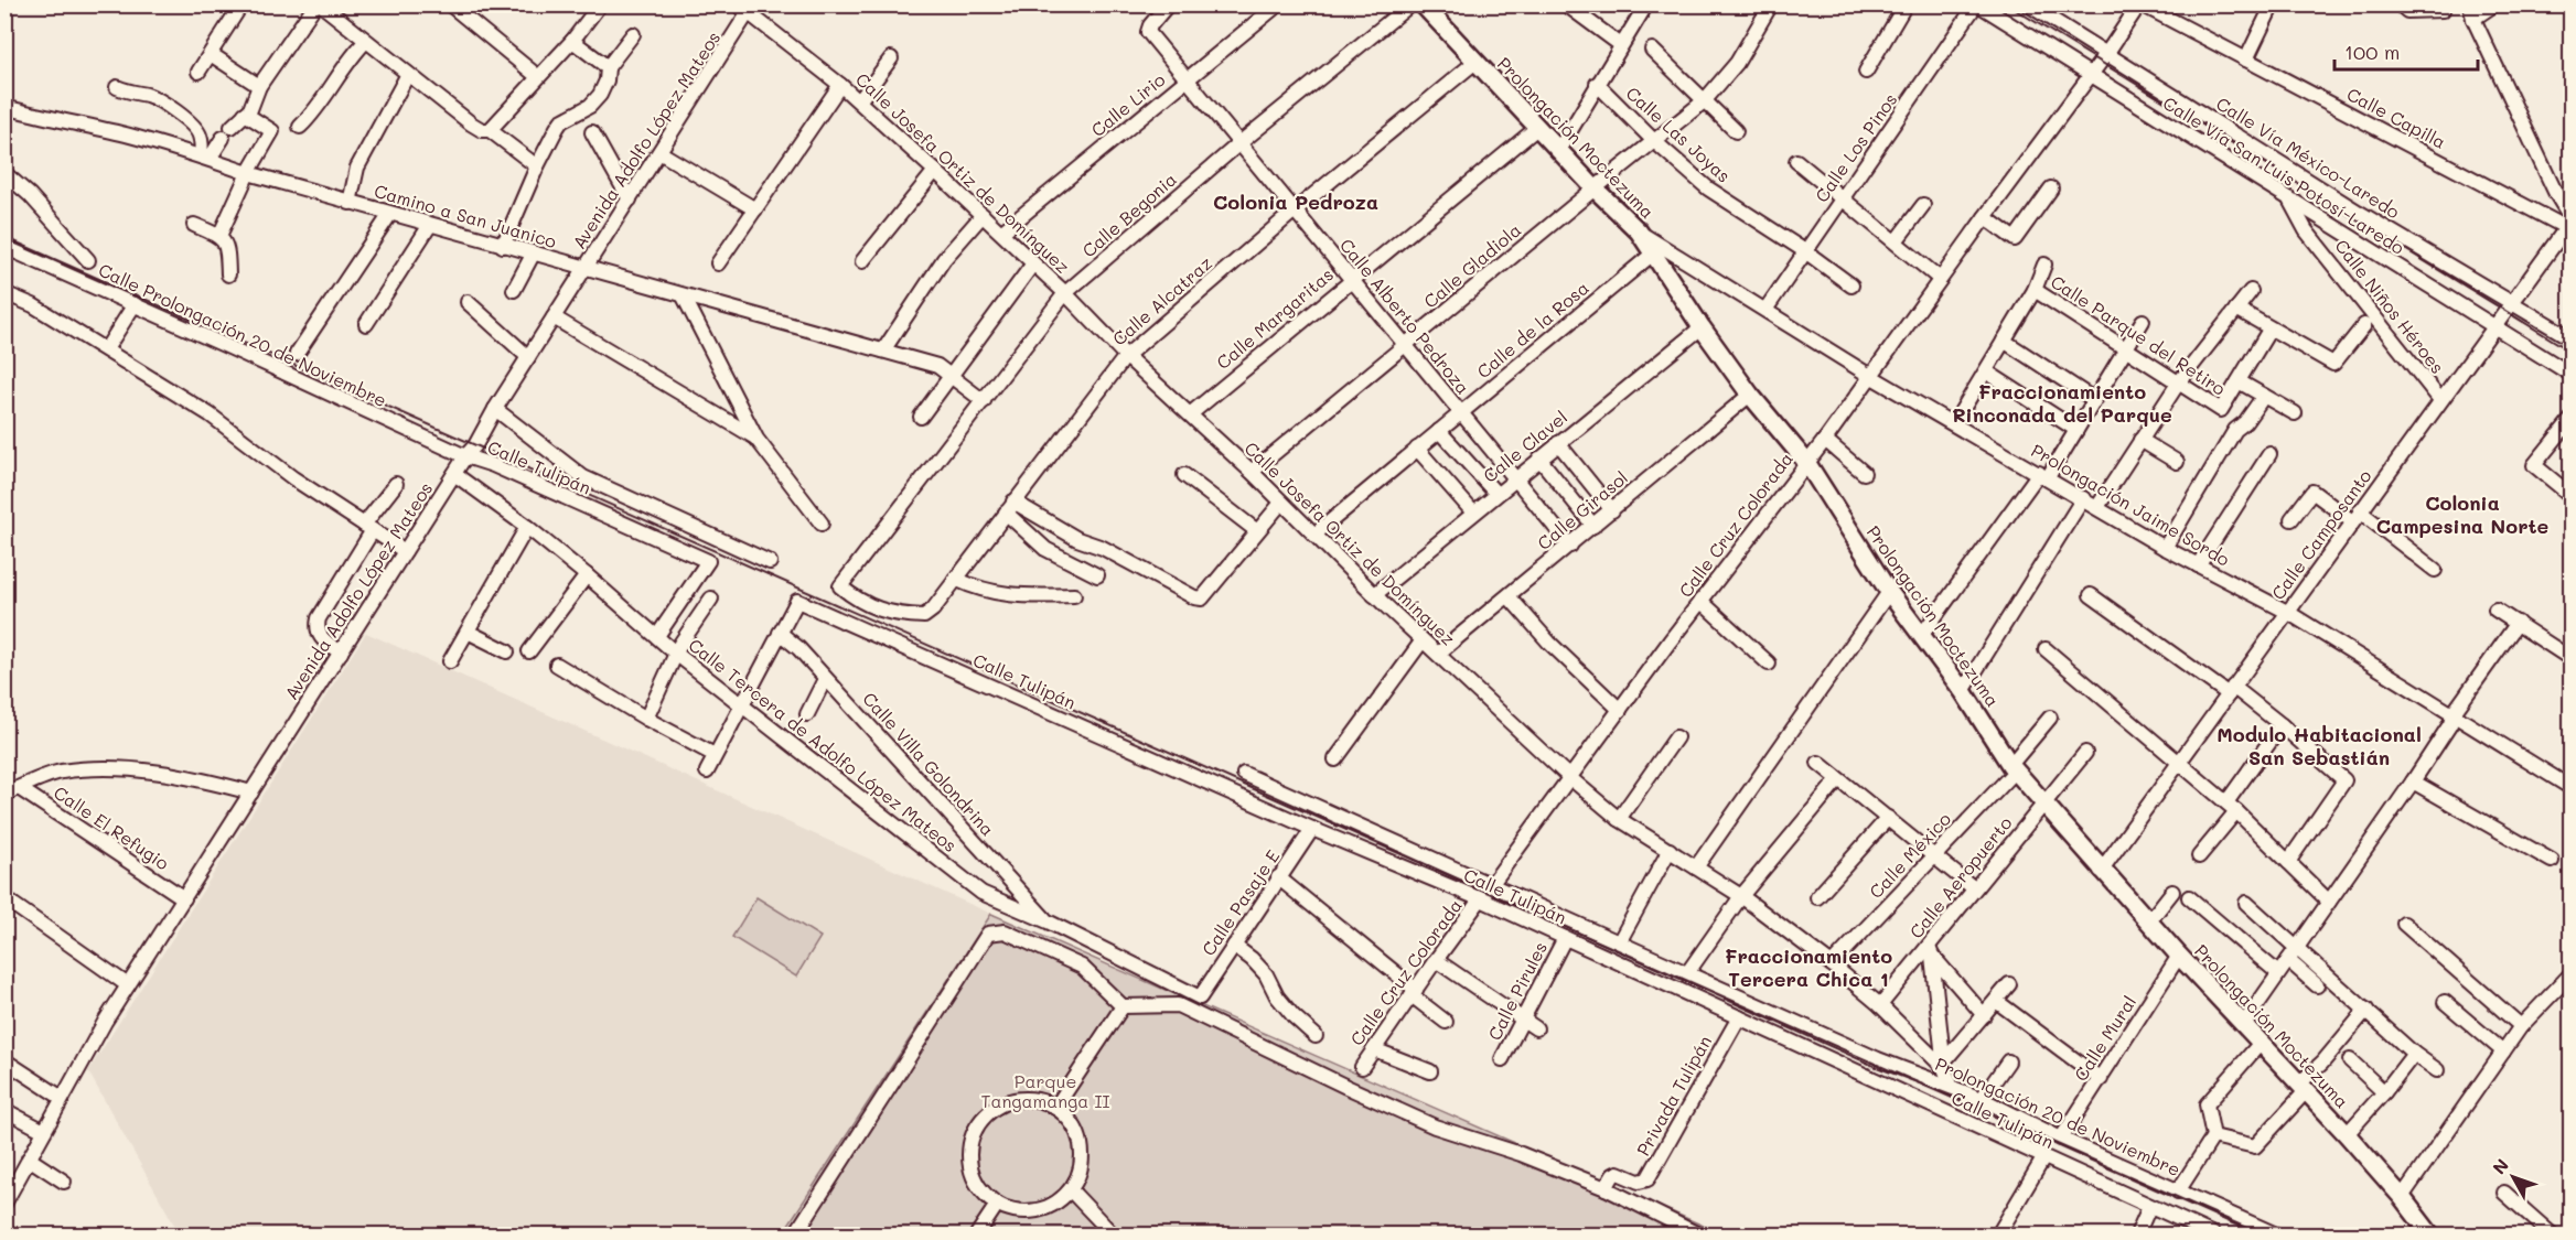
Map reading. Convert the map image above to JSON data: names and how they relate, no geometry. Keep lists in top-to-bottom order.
{
  "streets": {
    "main road": ["Prolongación Moctezuma"],
    "street": [
      "Calle Lirio",
      "Calle Capilla",
      "Calle Las Joyas",
      "Avenida Adolfo López Mateos",
      "Calle Los Pinos",
      "Calle Vía México-Laredo",
      "Calle Josefa Ortiz de Domínguez",
      "Calle Vía San Luis Potosí-Laredo",
      "Calle Begonia",
      "Camino a San Juanico",
      "Calle Gladiola",
      "Calle Alcatraz",
      "Calle Niños Héroes",
      "Calle Alberto Pedroza",
      "Calle Margaritas",
      "Calle de la Rosa",
      "Calle Prolongación 20 de Noviembre",
      "Calle Parque del Retiro",
      "Calle Clavel",
      "Calle Tulipán",
      "Prolongación Jaime Sordo",
      "Calle Girasol",
      "Calle Cruz Colorada",
      "Calle Camposanto",
      "Calle Tercera de Adolfo López Mateos",
      "Calle Villa Golondrina",
      "Calle El Refugio",
      "Calle México",
      "Calle Aeropuerto",
      "Calle Pasaje E",
      "Calle Pirules",
      "Calle Mural",
      "Privada Tulipán",
      "Prolongación 20 de Noviembre"
    ]
  },
  "crossings": [
    ["Calle Lirio", "Calle Josefa Ortiz de Domínguez"],
    ["Calle Lirio", "Calle Alberto Pedroza"],
    ["Calle Capilla", "Calle Cruz Colorada"],
    ["Calle Capilla", "Calle Camposanto"],
    ["Calle Las Joyas", "Calle Los Pinos"],
    ["Calle Las Joyas", "Calle Gladiola"],
    ["Prolongación Moctezuma", "Calle Gladiola"],
    ["Prolongación Moctezuma", "Calle Alcatraz"],
    ["Prolongación Moctezuma", "Calle Margaritas"],
    ["Prolongación Moctezuma", "Calle de la Rosa"],
    ["Prolongación Moctezuma", "Calle Clavel"],
    ["Prolongación Moctezuma", "Prolongación Jaime Sordo"],
    ["Prolongación Moctezuma", "Calle Girasol"],
    ["Prolongación Moctezuma", "Calle Cruz Colorada"],
    ["Prolongación Moctezuma", "Calle Camposanto"],
    ["Prolongación Moctezuma", "Calle México"],
    ["Prolongación Moctezuma", "Calle Aeropuerto"],
    ["Prolongación Moctezuma", "Calle Mural"],
    ["Avenida Adolfo López Mateos", "Calle Josefa Ortiz de Domínguez"],
    ["Avenida Adolfo López Mateos", "Camino a San Juanico"],
    ["Avenida Adolfo López Mateos", "Calle Prolongación 20 de Noviembre"],
    ["Avenida Adolfo López Mateos", "Calle Tulipán"],
    ["Avenida Adolfo López Mateos", "Calle Tercera de Adolfo López Mateos"],
    ["Avenida Adolfo López Mateos", "Calle El Refugio"],
    ["Calle Los Pinos", "Calle Vía San Luis Potosí-Laredo"],
    ["Calle Los Pinos", "Prolongación Jaime Sordo"],
    ["Calle Vía México-Laredo", "Calle Cruz Colorada"],
    ["Calle Vía México-Laredo", "Calle Camposanto"],
    ["Calle Josefa Ortiz de Domínguez", "Calle Begonia"],
    ["Calle Josefa Ortiz de Domínguez", "Calle Gladiola"],
    ["Calle Josefa Ortiz de Domínguez", "Calle Alcatraz"],
    ["Calle Josefa Ortiz de Domínguez", "Calle Margaritas"],
    ["Calle Josefa Ortiz de Domínguez", "Calle de la Rosa"],
    ["Calle Josefa Ortiz de Domínguez", "Calle Clavel"],
    ["Calle Josefa Ortiz de Domínguez", "Calle Girasol"],
    ["Calle Josefa Ortiz de Domínguez", "Calle Cruz Colorada"],
    ["Calle Josefa Ortiz de Domínguez", "Calle México"],
    ["Calle Josefa Ortiz de Domínguez", "Calle Aeropuerto"],
    ["Calle Josefa Ortiz de Domínguez", "Prolongación 20 de Noviembre"],
    ["Calle Vía San Luis Potosí-Laredo", "Calle Niños Héroes"],
    ["Calle Vía San Luis Potosí-Laredo", "Calle Cruz Colorada"],
    ["Calle Vía San Luis Potosí-Laredo", "Calle Camposanto"],
    ["Calle Begonia", "Camino a San Juanico"],
    ["Calle Begonia", "Calle Alcatraz"],
    ["Calle Begonia", "Calle Alberto Pedroza"],
    ["Calle Gladiola", "Calle Alberto Pedroza"],
    ["Calle Alcatraz", "Calle Alberto Pedroza"],
    ["Calle Niños Héroes", "Calle Camposanto"],
    ["Calle Alberto Pedroza", "Calle Margaritas"],
    ["Calle Alberto Pedroza", "Calle de la Rosa"],
    ["Calle Alberto Pedroza", "Calle Clavel"],
    ["Calle Alberto Pedroza", "Calle Girasol"],
    ["Calle Prolongación 20 de Noviembre", "Calle Tulipán"],
    ["Calle Tulipán", "Calle Cruz Colorada"],
    ["Calle Tulipán", "Calle Tercera de Adolfo López Mateos"],
    ["Calle Tulipán", "Calle Villa Golondrina"],
    ["Calle Tulipán", "Calle Pasaje E"],
    ["Calle Tulipán", "Calle Pirules"],
    ["Calle Tulipán", "Privada Tulipán"],
    ["Prolongación Jaime Sordo", "Calle Cruz Colorada"],
    ["Prolongación Jaime Sordo", "Calle Camposanto"],
    ["Calle Cruz Colorada", "Prolongación 20 de Noviembre"],
    ["Calle Tercera de Adolfo López Mateos", "Calle Villa Golondrina"],
    ["Calle Tercera de Adolfo López Mateos", "Calle Pasaje E"],
    ["Calle Mural", "Prolongación 20 de Noviembre"]
  ],
  "districts": [
    "Colonia Pedroza",
    "Fraccionamiento Rinconada del Parque",
    "Colonia Campesina Norte",
    "Modulo Habitacional San Sebastián",
    "Fraccionamiento Tercera Chica 1"
  ],
  "parks": ["Parque Tangamanga II"],
  "scale_bar": "100 m",
  "north": "top left"
}
